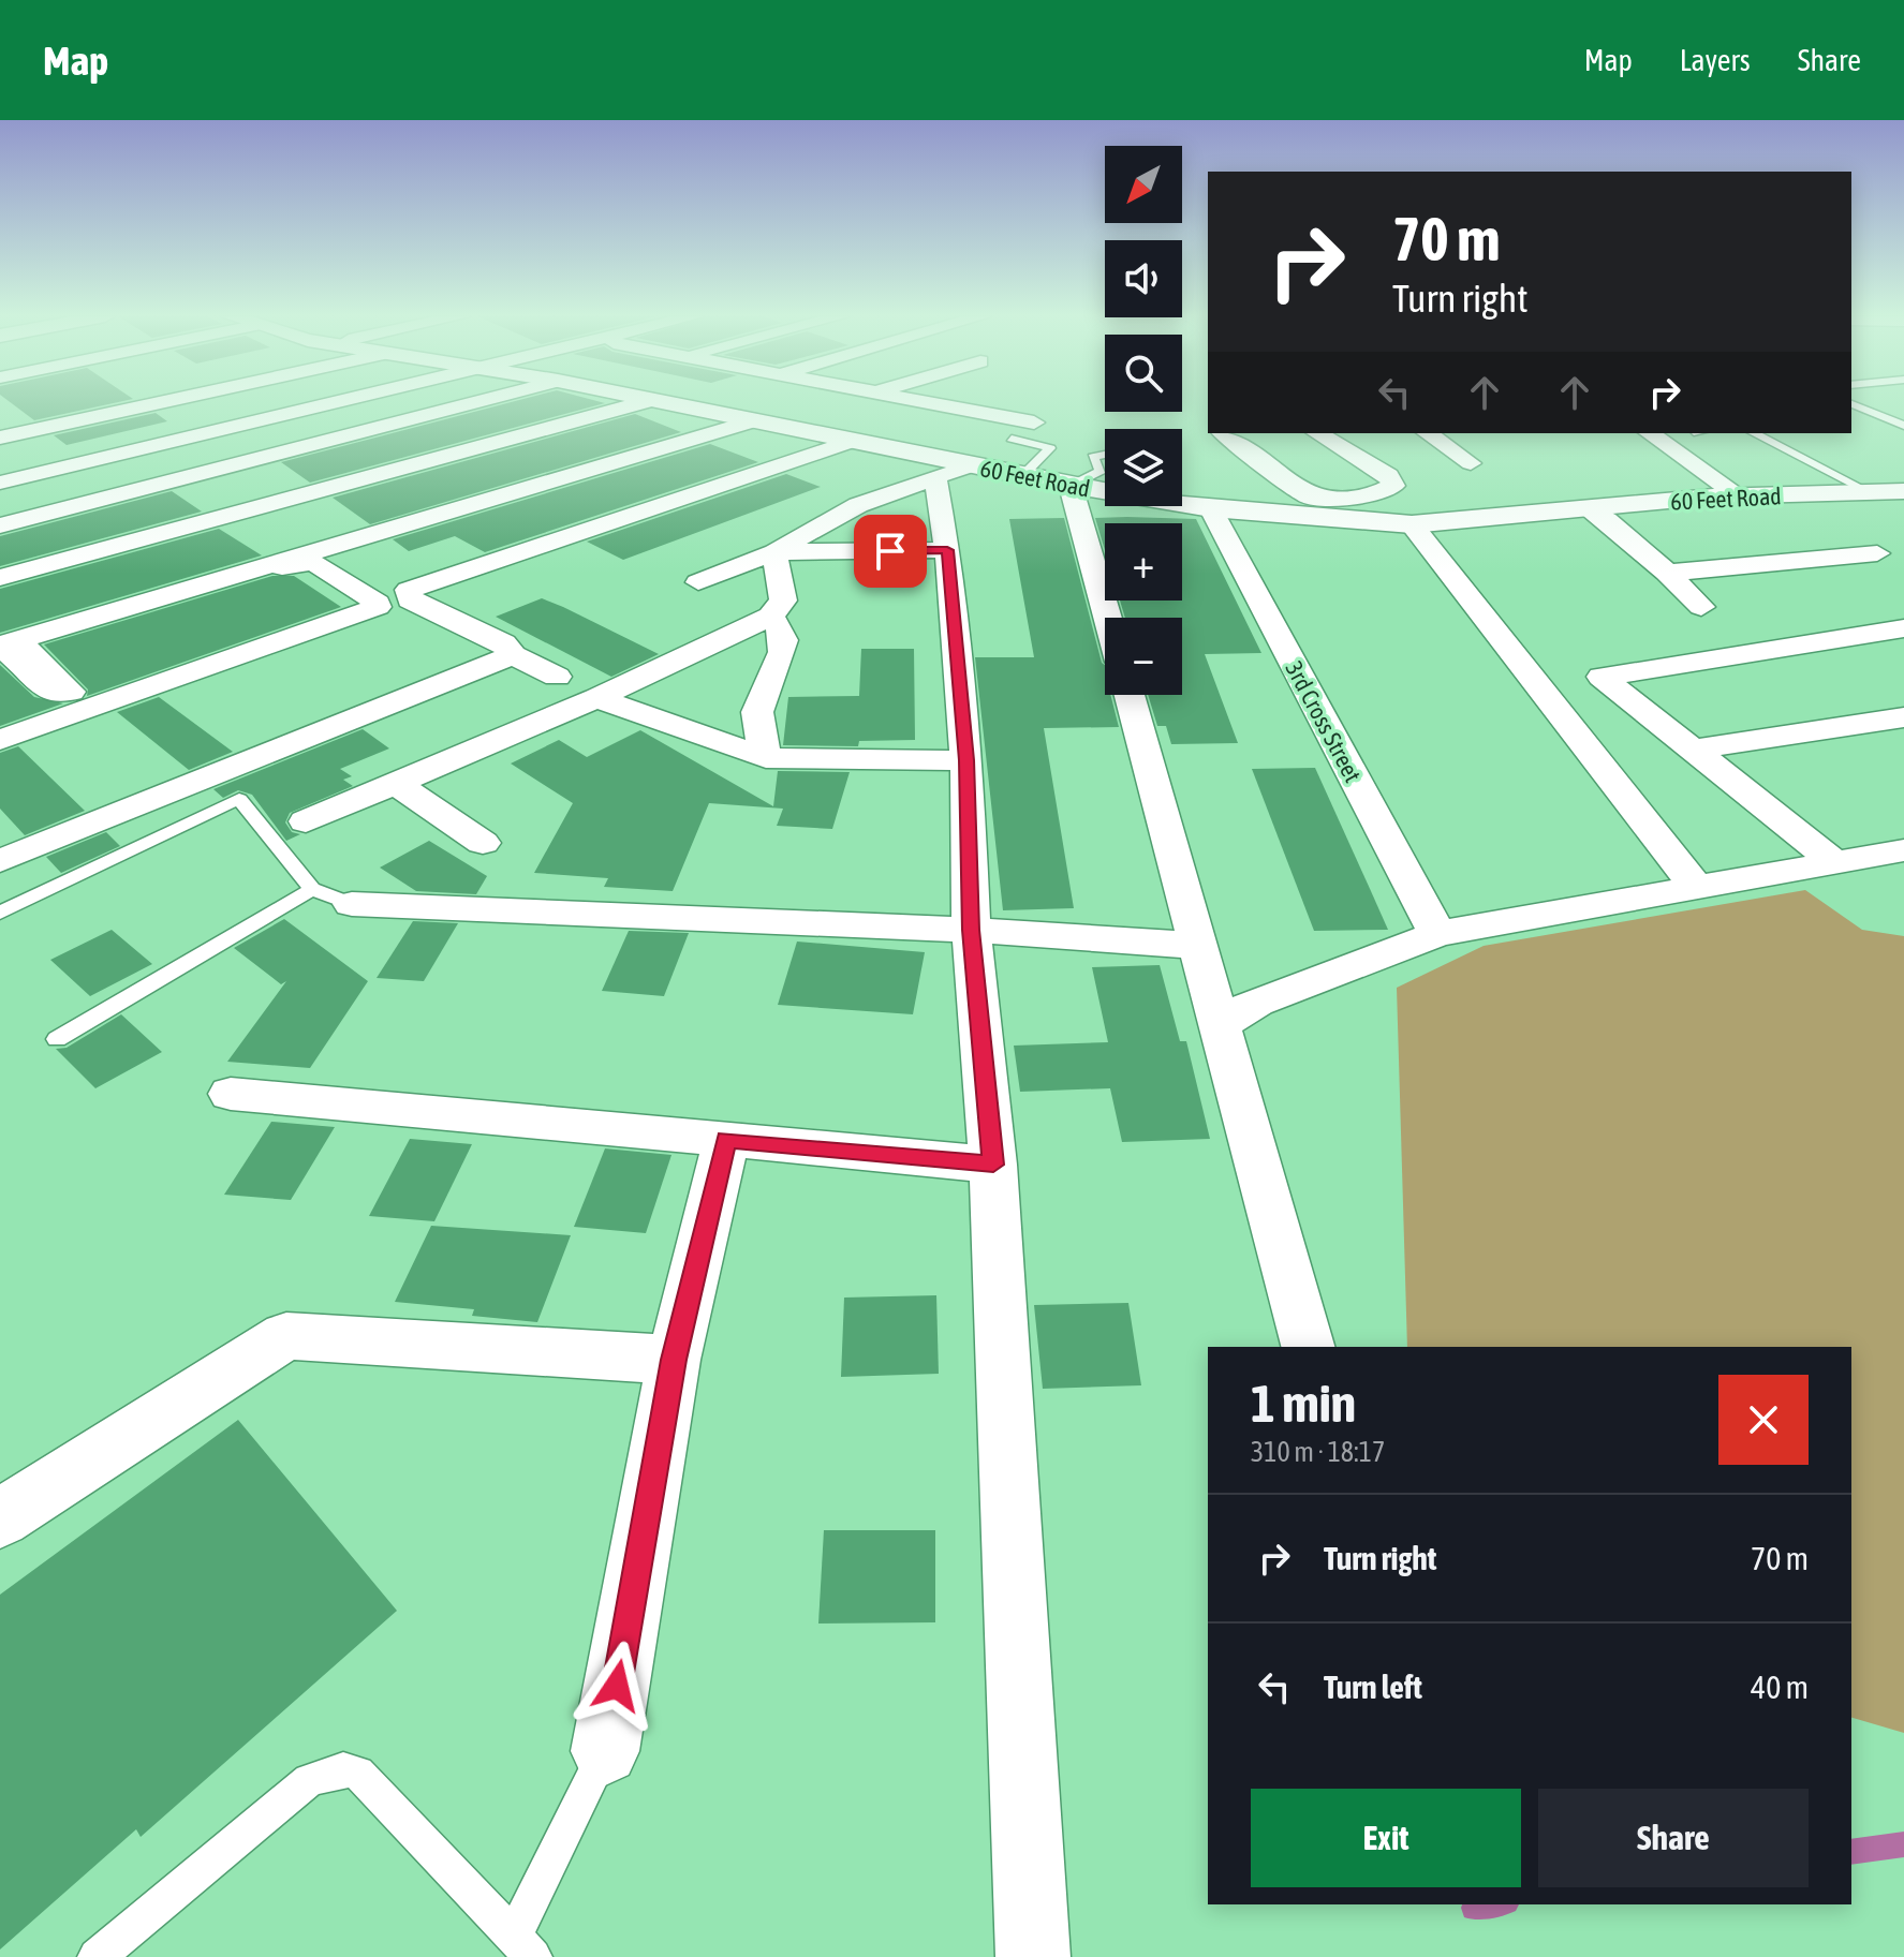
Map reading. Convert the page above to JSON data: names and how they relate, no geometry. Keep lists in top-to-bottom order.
{
  "streets": {
    "street": ["60 Feet Road", "3rd Cross Street"]
  },
  "crossings": [
    ["60 Feet Road", "3rd Cross Street"]
  ],
  "north": "bottom left",
  "page": {
    "header": "Map",
    "nav": ["Map", "Layers", "Share"],
    "map_buttons": ["+", "−"],
    "turn": ["70 m", "Turn right"],
    "heading": ["1 min", "310 m · 18:17"],
    "list": [
      {
        "name": "Turn right",
        "value": "70 m"
      },
      {
        "name": "Turn left",
        "value": "40 m"
      }
    ],
    "buttons": ["Exit", "Share"]
  }
}
